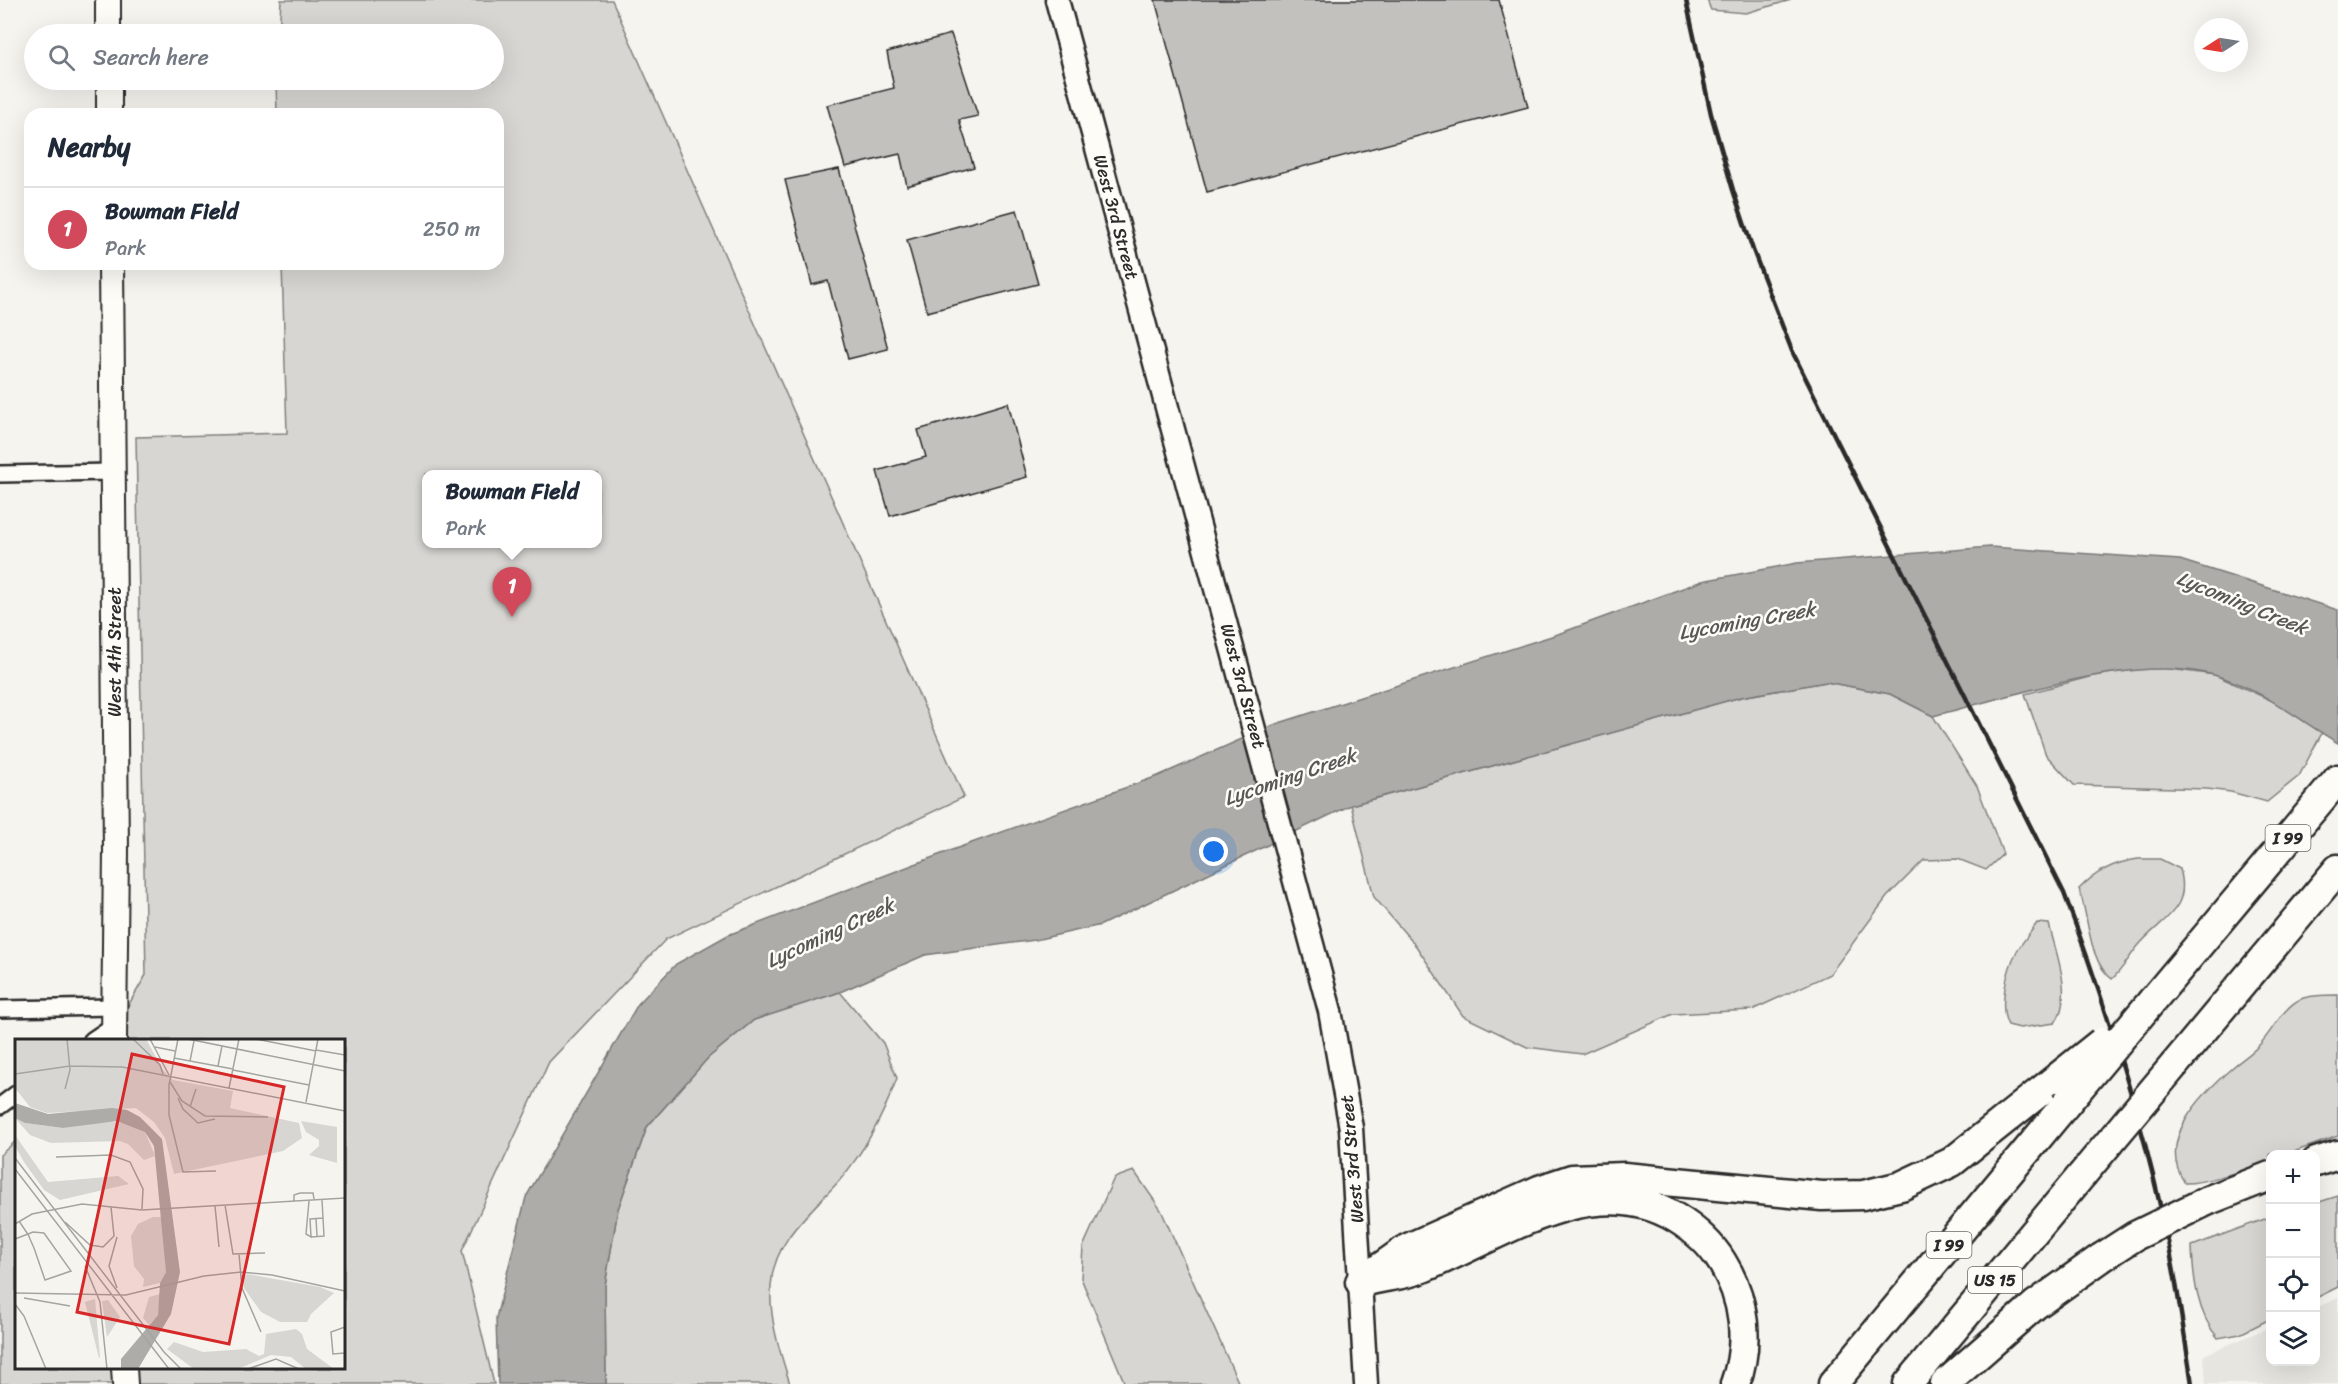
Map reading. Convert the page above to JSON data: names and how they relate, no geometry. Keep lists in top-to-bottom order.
{
  "streets": {
    "highway": ["I 99", "US 15"],
    "main road": ["West 3rd Street", "West 4th Street"]
  },
  "water": ["Lycoming Creek"],
  "north": "left",
  "page": {
    "search": "Search here",
    "heading": "Nearby",
    "list": [
      {
        "mark": "1",
        "name": "Bowman Field",
        "note": "Park",
        "value": "250 m"
      }
    ],
    "popup": ["Bowman Field", "Park"],
    "pins": "1",
    "map_buttons": ["+", "−"]
  }
}
